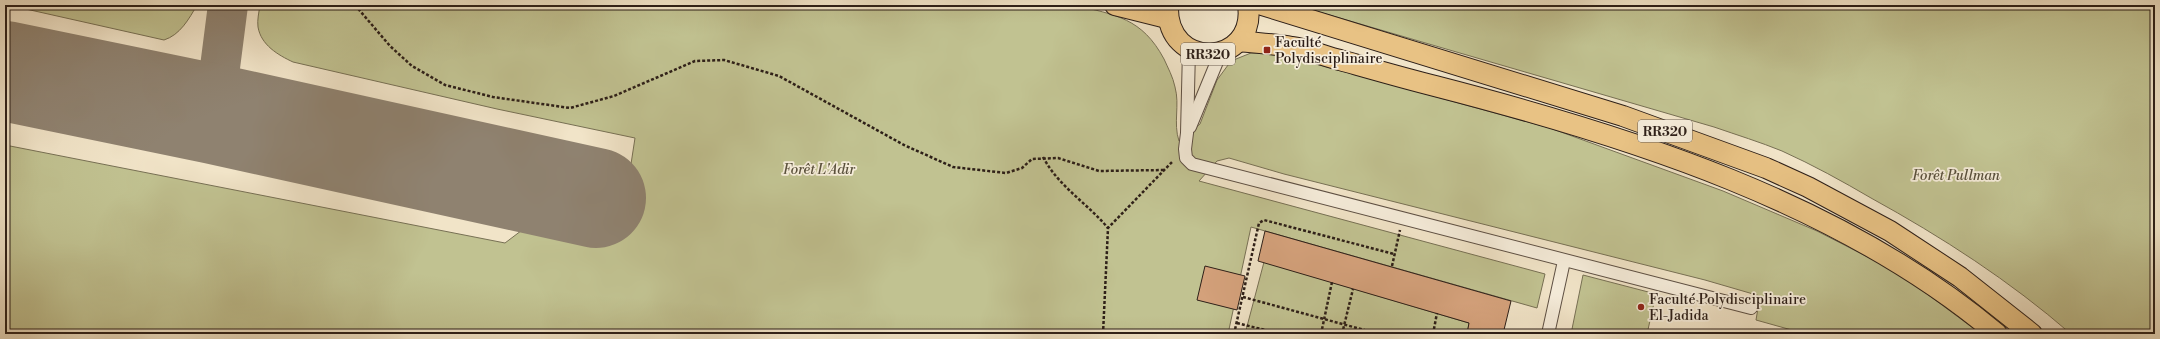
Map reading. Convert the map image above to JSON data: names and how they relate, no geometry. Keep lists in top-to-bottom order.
{
  "streets": {
    "highway": ["RR320"]
  },
  "parks": ["Forêt L'Adir", "Forêt Pullman"],
  "places": {
    "transit": ["Faculté Polydisciplinaire"],
    "other": ["Faculté Polydisciplinaire El-Jadida"]
  }
}
